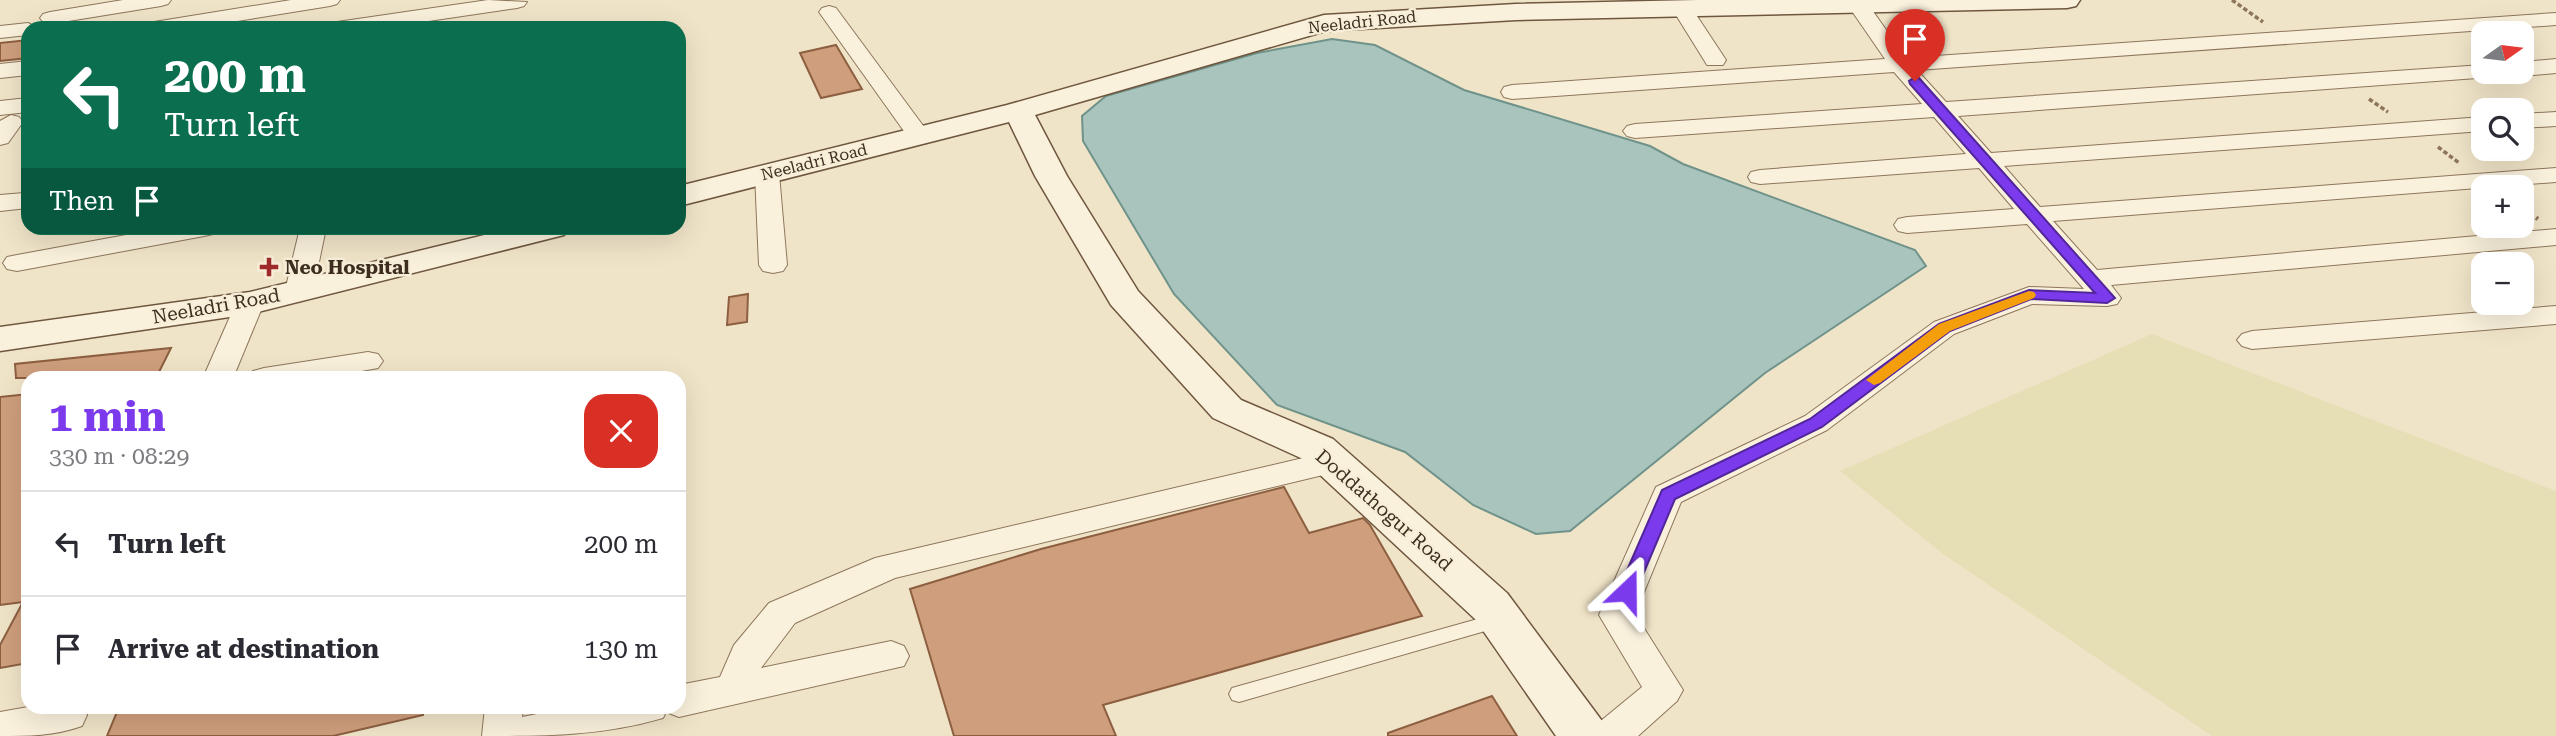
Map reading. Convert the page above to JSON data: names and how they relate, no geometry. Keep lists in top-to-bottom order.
{
  "streets": {
    "street": ["Neeladri Road", "Doddathogur Road"]
  },
  "crossings": [
    ["Neeladri Road", "Doddathogur Road"]
  ],
  "places": {
    "health": ["Neo Hospital"]
  },
  "north": "right",
  "page": {
    "map_buttons": ["+", "−"],
    "turn": ["200 m", "Turn left"],
    "then": "Then",
    "heading": ["1 min", "330 m · 08:29"],
    "list": [
      {
        "name": "Turn left",
        "value": "200 m"
      },
      {
        "name": "Arrive at destination",
        "value": "130 m"
      }
    ]
  }
}
